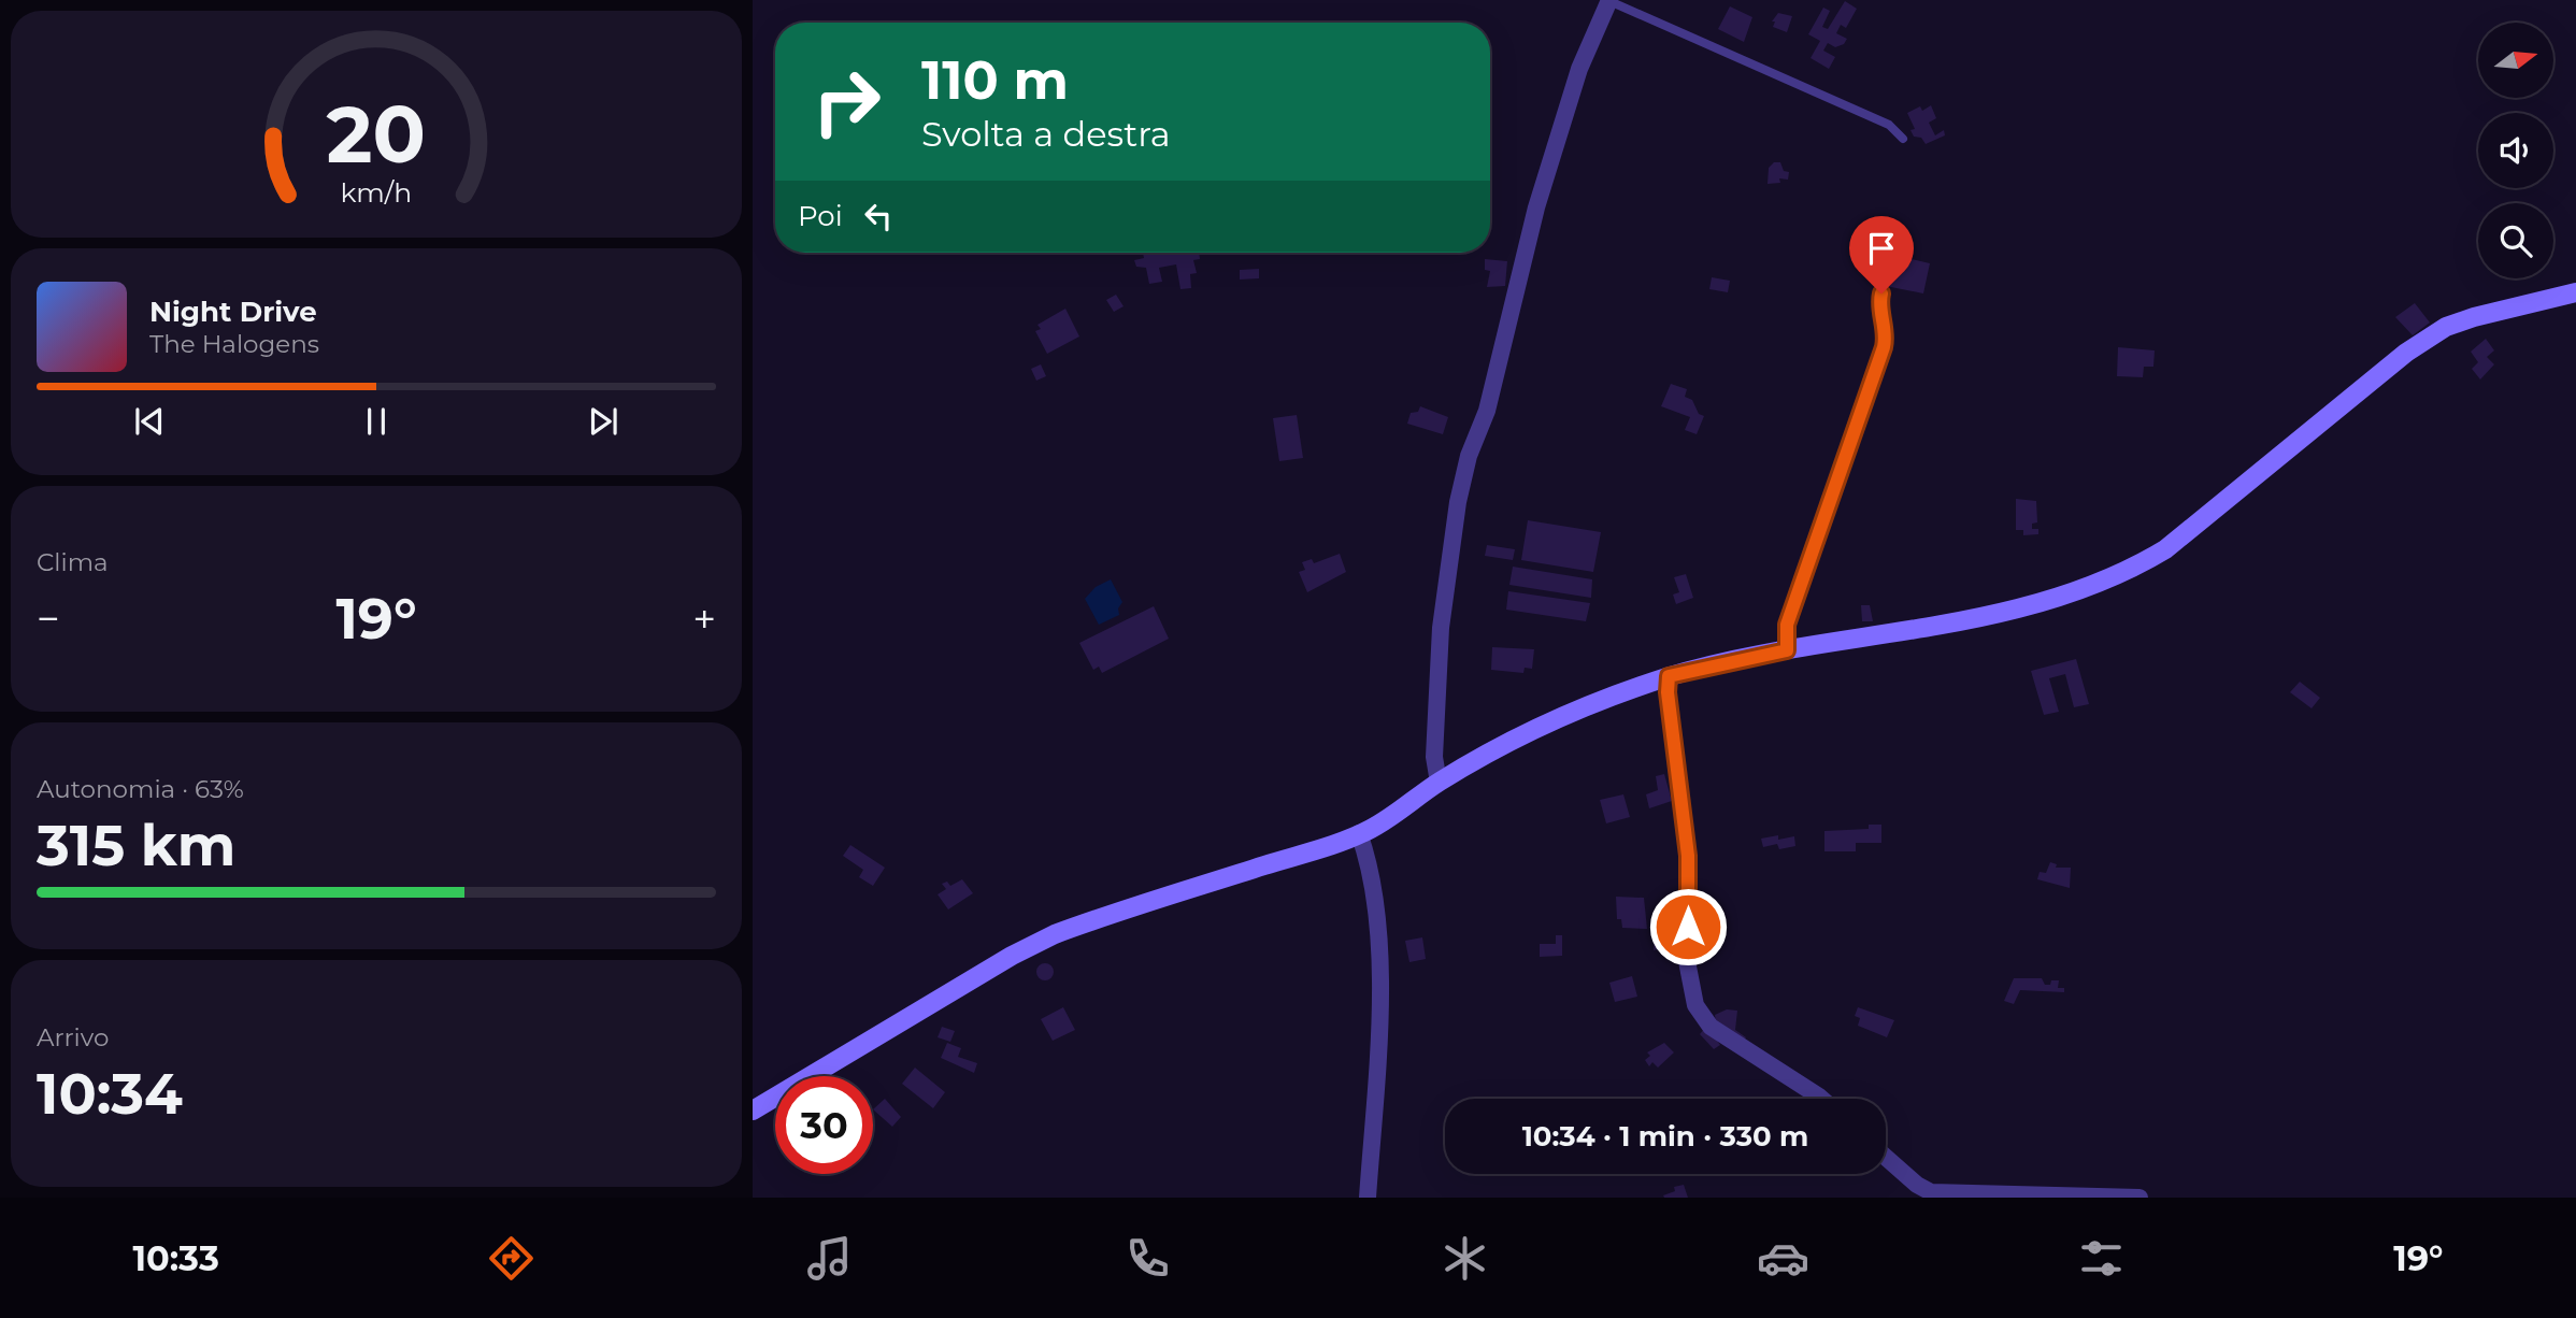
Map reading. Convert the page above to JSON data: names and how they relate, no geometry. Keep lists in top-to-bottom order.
{
  "north": "right",
  "page": {
    "turn": ["110 m", "Svolta a destra"],
    "then": "Poi",
    "song": ["Night Drive", "The Halogens"],
    "tile": [
      "Clima",
      ["Autonomia · 63%", "315 km"],
      ["Arrivo", "10:34"]
    ],
    "heat": ["−", "19°", "+"],
    "limit": "30",
    "trip": "10:34 · 1 min · 330 m",
    "tabs": ["10:33", "19°"],
    "gauge": ["20", "km/h"]
  }
}
